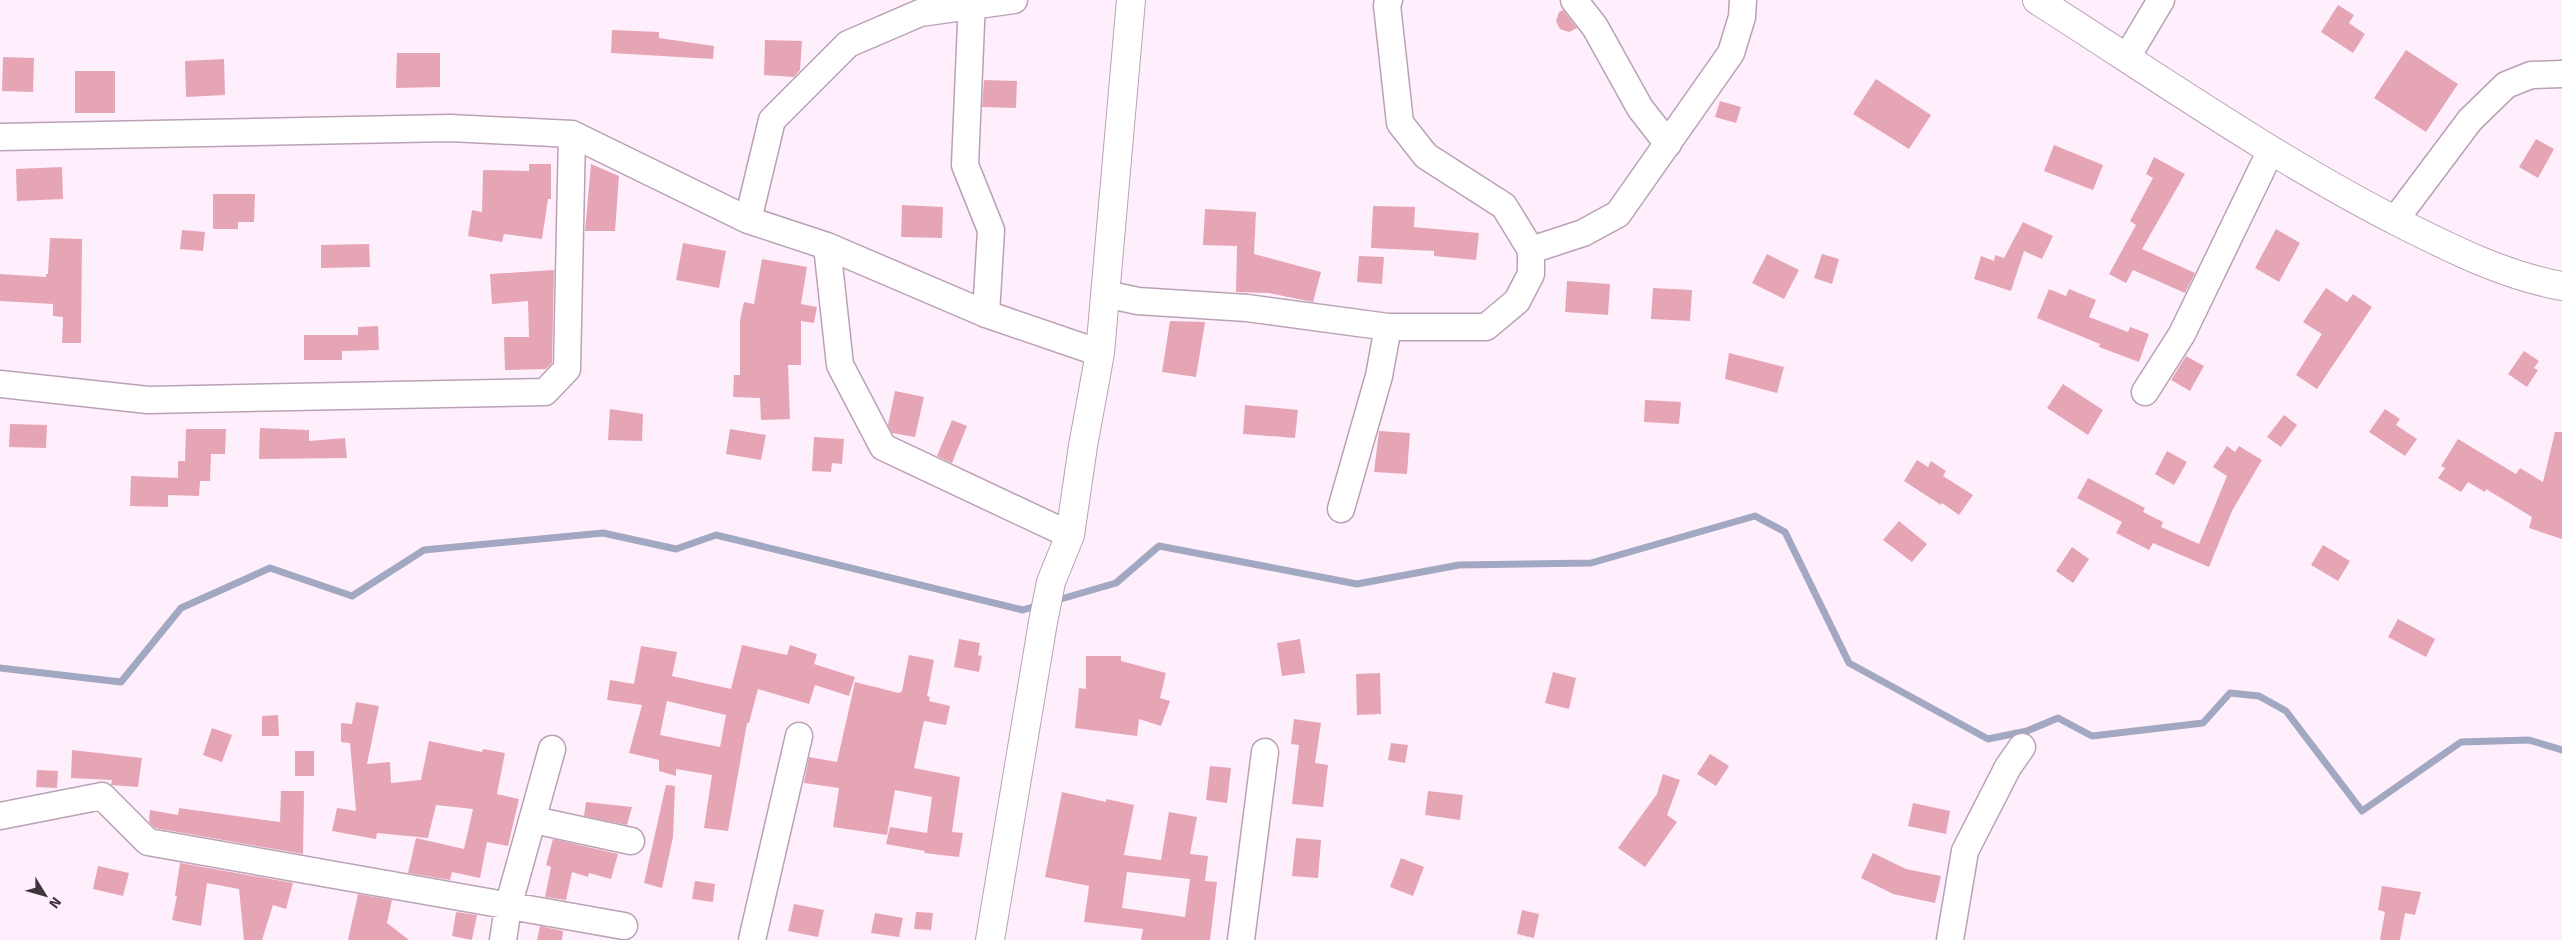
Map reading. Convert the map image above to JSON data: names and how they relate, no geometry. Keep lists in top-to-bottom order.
{
  "north": "bottom right"
}
